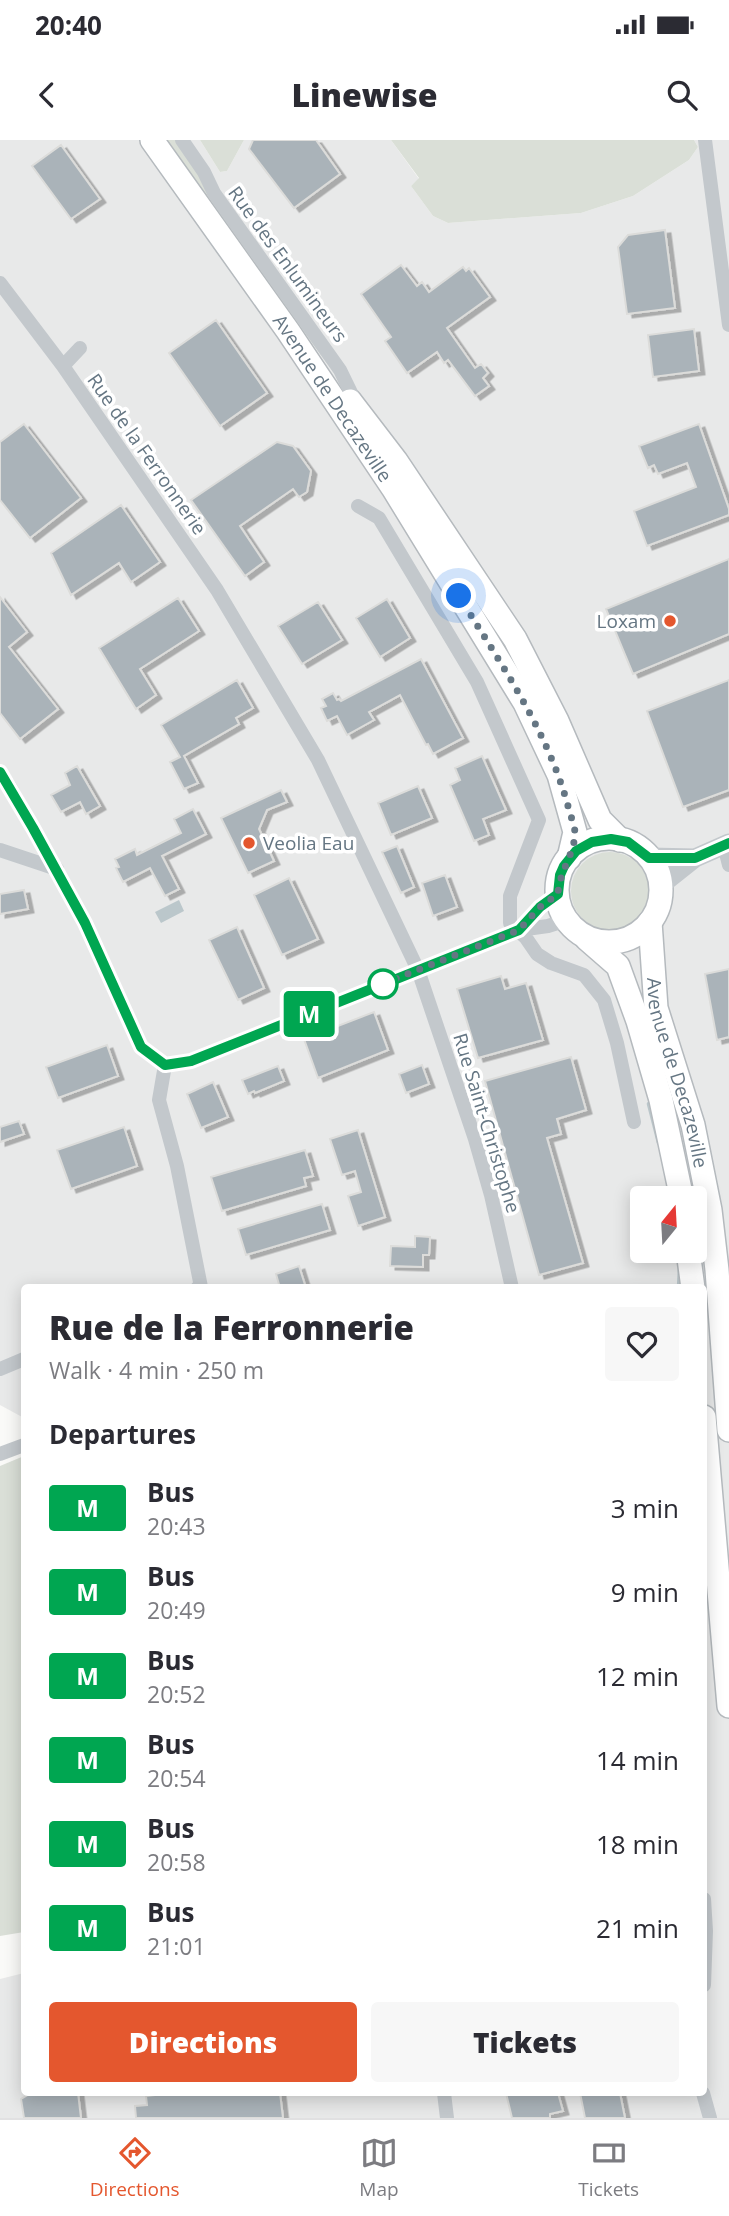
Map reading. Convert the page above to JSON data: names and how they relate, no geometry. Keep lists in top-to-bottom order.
{
  "streets": {
    "main road": ["Avenue de Decazeville"],
    "street": ["Rue des Enlumineurs", "Rue de la Ferronnerie", "Rue Saint-Christophe"]
  },
  "crossings": [
    ["Rue des Enlumineurs", "Avenue de Decazeville"],
    ["Rue de la Ferronnerie", "Rue Saint-Christophe"]
  ],
  "places": ["Loxam", "Veolia Eau"],
  "lines": ["bus line M"],
  "north": "top",
  "page": {
    "status": "20:40",
    "header": "Linewise",
    "on_map": "M",
    "heading": [
      ["Rue de la Ferronnerie", "Walk · 4 min · 250 m"],
      "Departures"
    ],
    "list": [
      {
        "mark": "M",
        "name": "Bus",
        "note": "20:43",
        "value": "3 min"
      },
      {
        "mark": "M",
        "name": "Bus",
        "note": "20:49",
        "value": "9 min"
      },
      {
        "mark": "M",
        "name": "Bus",
        "note": "20:52",
        "value": "12 min"
      },
      {
        "mark": "M",
        "name": "Bus",
        "note": "20:54",
        "value": "14 min"
      },
      {
        "mark": "M",
        "name": "Bus",
        "note": "20:58",
        "value": "18 min"
      },
      {
        "mark": "M",
        "name": "Bus",
        "note": "21:01",
        "value": "21 min"
      }
    ],
    "buttons": ["Directions", "Tickets"],
    "tabs": ["Directions", "Map", "Tickets"]
  }
}
